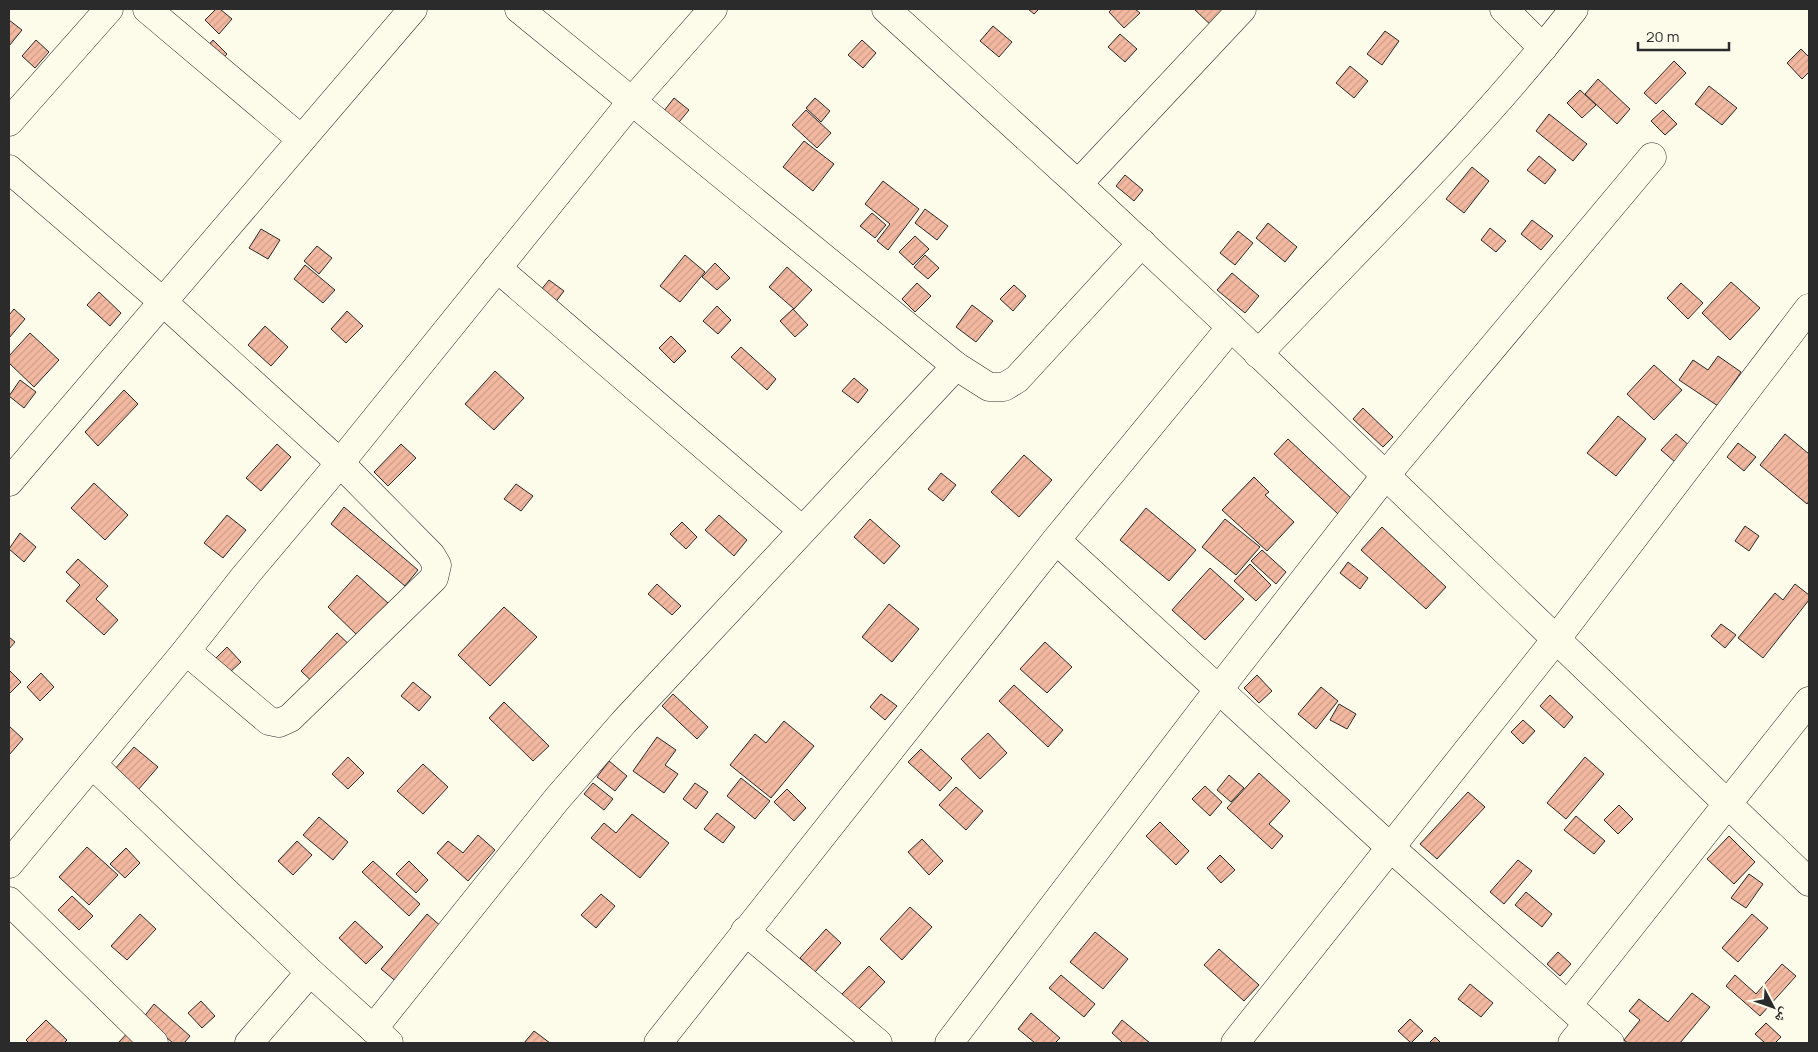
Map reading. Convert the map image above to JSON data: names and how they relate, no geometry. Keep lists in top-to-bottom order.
{
  "scale_bar": "20 m",
  "north": "bottom right"
}
